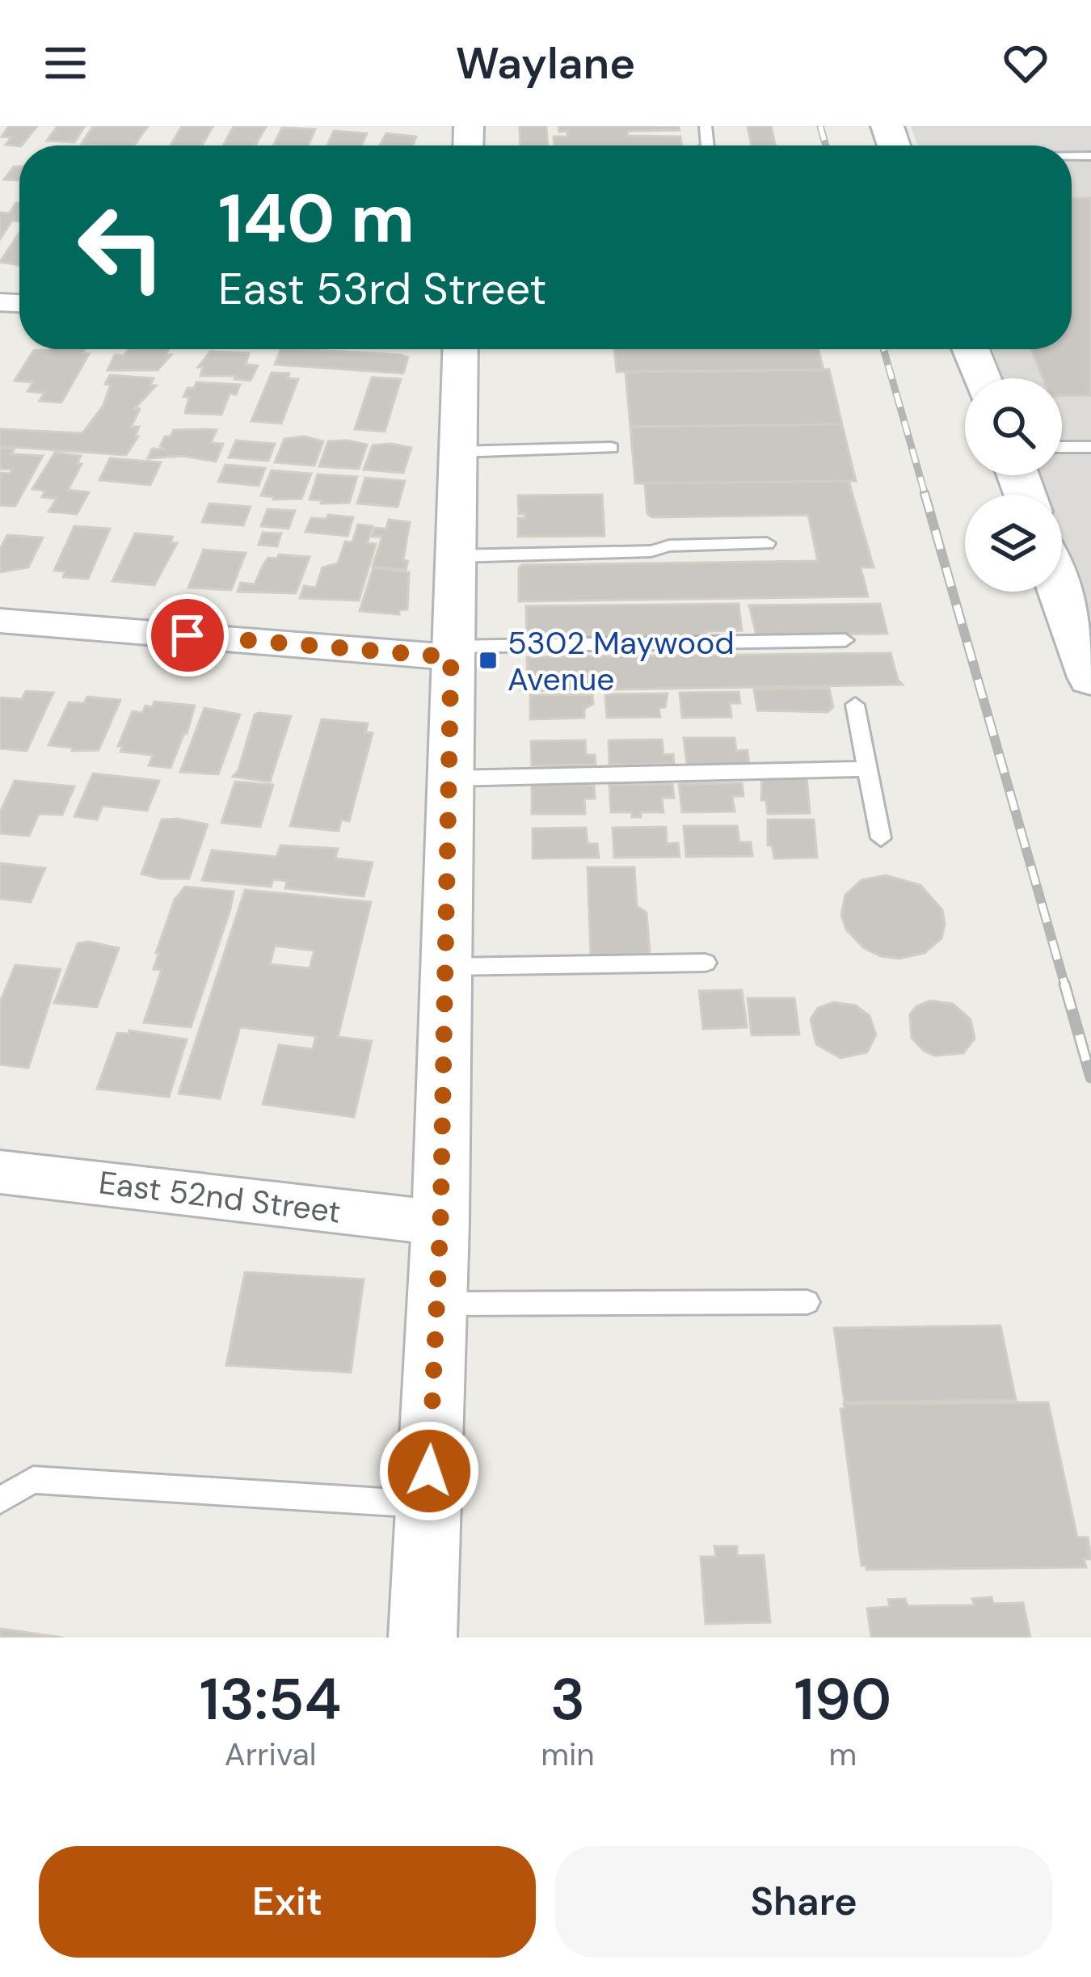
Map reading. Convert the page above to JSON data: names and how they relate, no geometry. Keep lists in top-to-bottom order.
{
  "streets": {
    "street": ["East 52nd Street"]
  },
  "places": {
    "transit": ["5302 Maywood Avenue"]
  },
  "page": {
    "header": "Waylane",
    "turn": ["140 m", "East 53rd Street"],
    "eta": [
      "13:54",
      "Arrival",
      "3",
      "min",
      "190",
      "m"
    ],
    "buttons": ["Exit", "Share"]
  }
}
